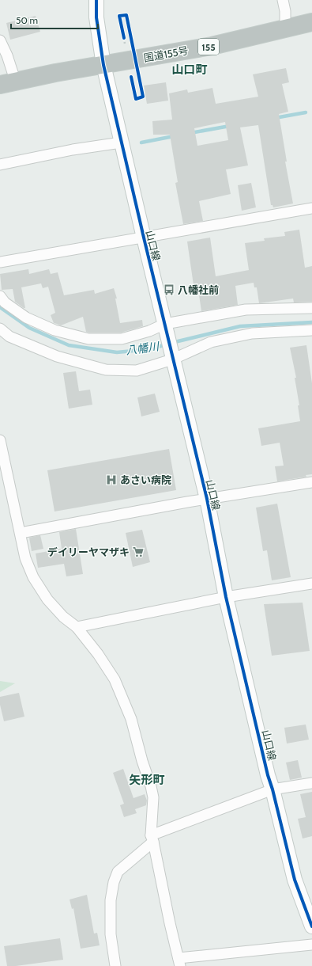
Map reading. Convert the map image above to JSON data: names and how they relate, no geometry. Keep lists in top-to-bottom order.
{
  "streets": {
    "highway": ["155", "国道155号"],
    "street": ["山口線"]
  },
  "crossings": [
    ["国道155号", "山口線"]
  ],
  "districts": ["山口町", "矢形町"],
  "water": ["八幡川"],
  "places": {
    "bus stop": ["八幡社前"],
    "hospital": ["あさい病院"],
    "supermarket": ["デイリーヤマザキ"]
  },
  "scale_bar": "50 m"
}
